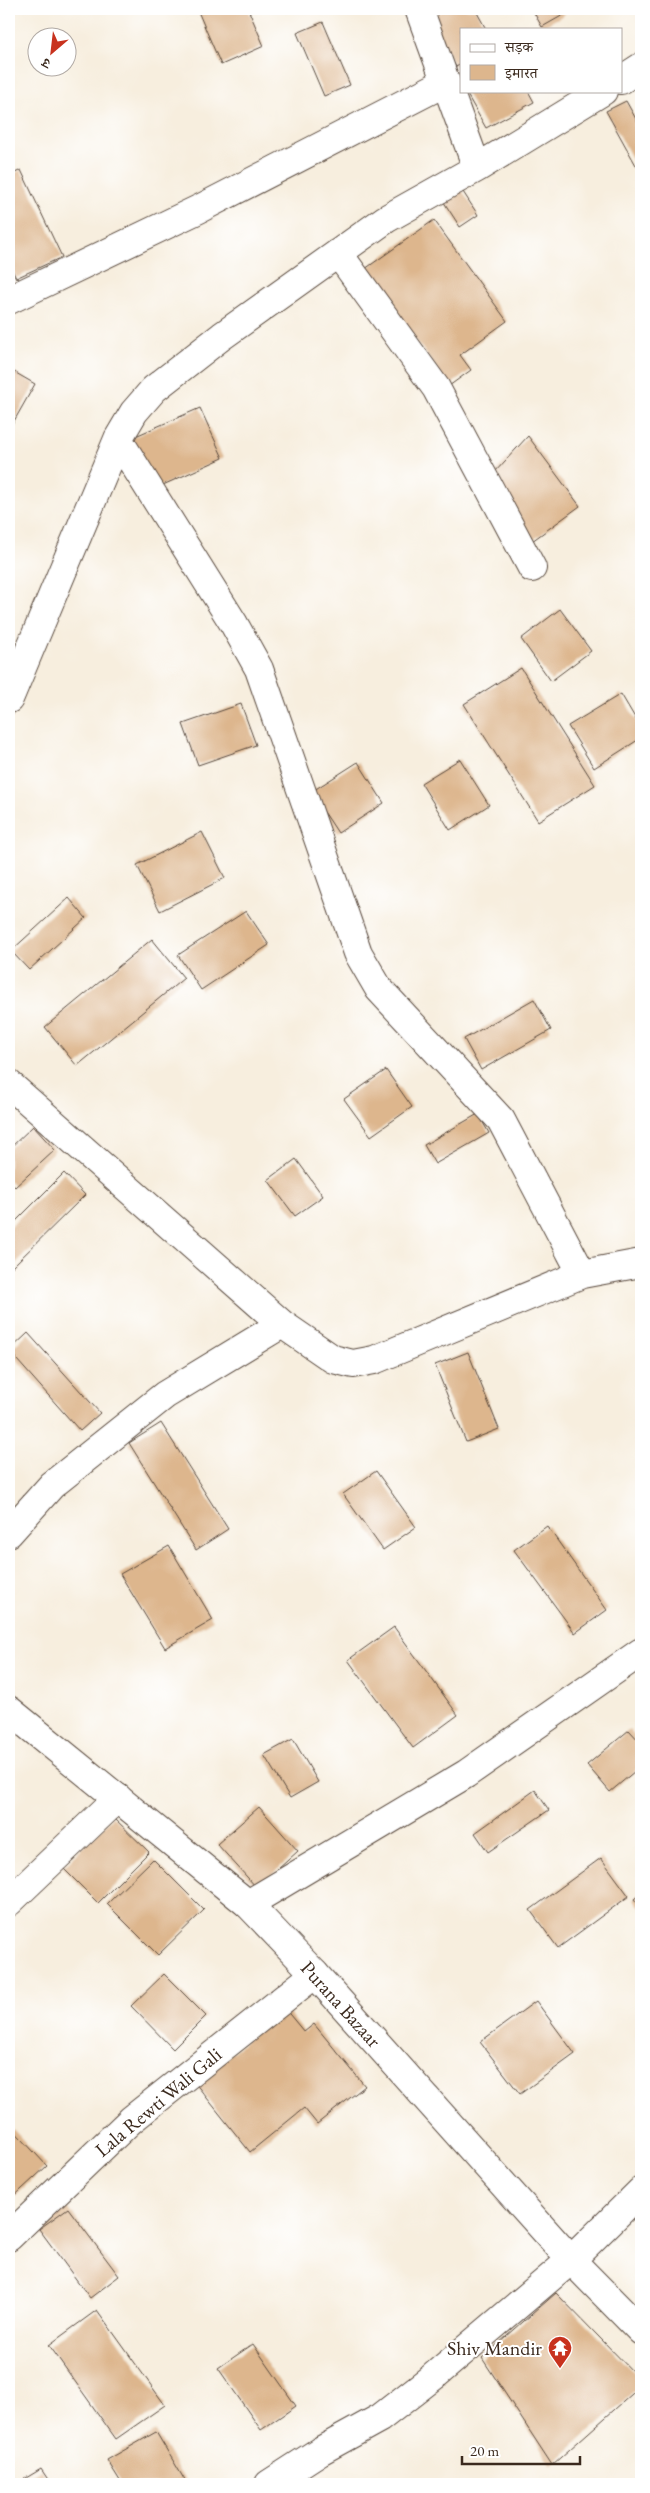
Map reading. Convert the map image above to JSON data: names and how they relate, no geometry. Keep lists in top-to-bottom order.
{
  "streets": {
    "street": ["Purana Bazaar", "Lala Rewti Wali Gali"]
  },
  "crossings": [
    ["Purana Bazaar", "Lala Rewti Wali Gali"]
  ],
  "places": {
    "temple": ["Shiv Mandir"]
  },
  "legend": ["सड़क", "इमारत"],
  "scale_bar": "20 m",
  "north": "bottom left"
}
